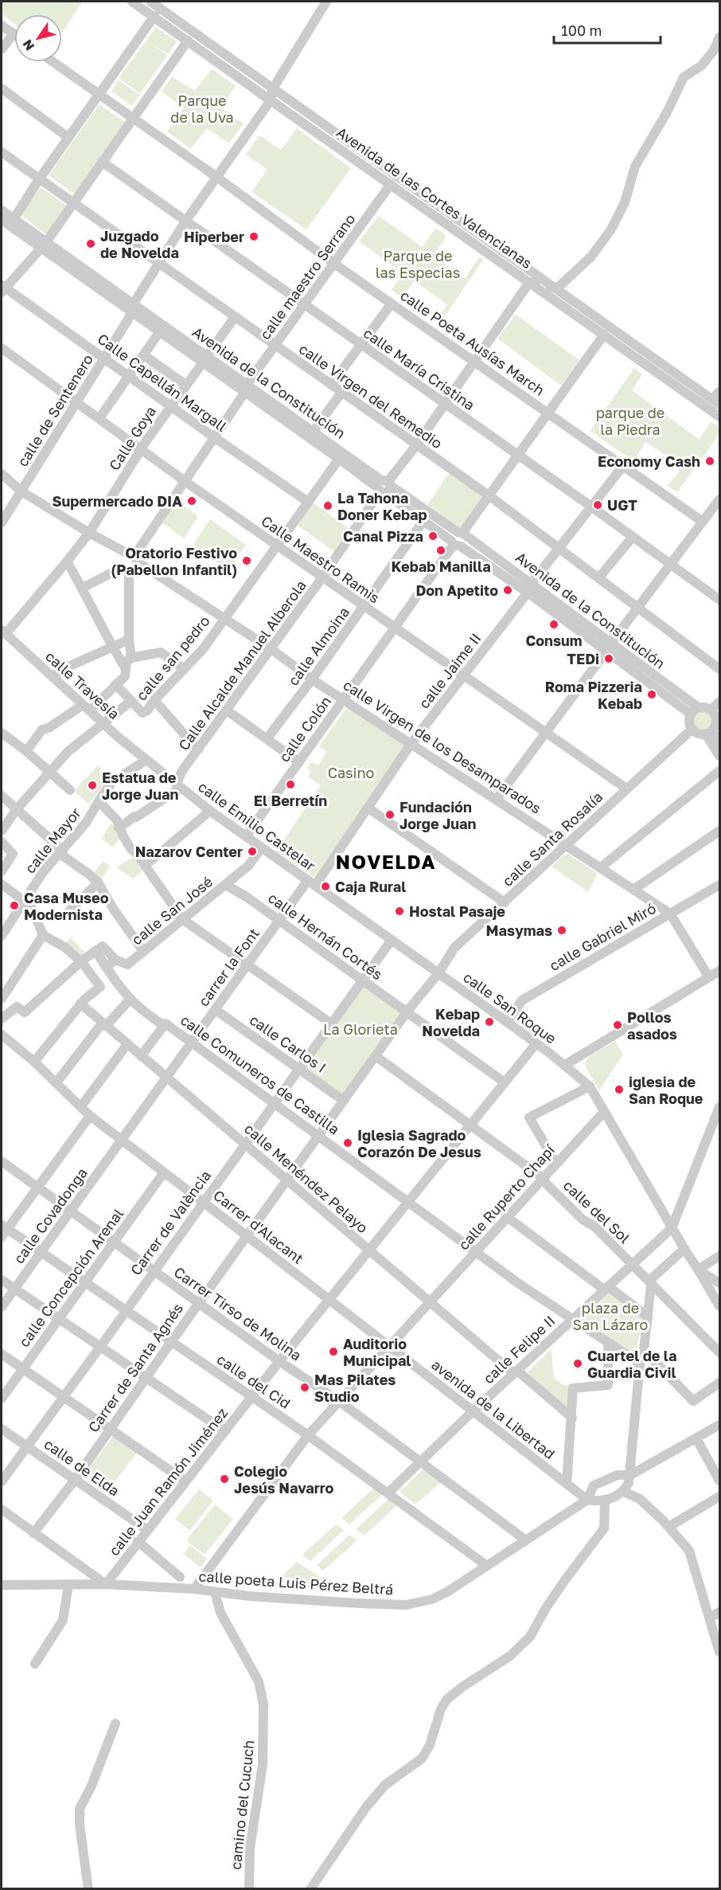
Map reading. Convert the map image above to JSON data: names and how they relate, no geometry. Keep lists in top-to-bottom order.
{
  "streets": {
    "street": [
      "Avenida de las Cortes Valencianas",
      "calle maestro Serrano",
      "calle Poeta Ausías March",
      "calle María Cristina",
      "Calle Capellán Margall",
      "Avenida de la Constitución",
      "calle Virgen del Remedio",
      "calle de Sentenero",
      "Calle Goya",
      "Calle Maestro Ramis",
      "calle Almoina",
      "calle san pedro",
      "Calle Alcalde Manuel Alberola",
      "calle Jaime II",
      "calle Travesía",
      "calle Colón",
      "calle Virgen de los Desamparados",
      "calle Emilio Castelar",
      "calle Santa Rosalía",
      "calle Mayor",
      "calle San José",
      "calle Hernán Cortés",
      "calle Gabriel Miró",
      "carrer la Font",
      "calle San Roque",
      "calle Carlos I",
      "calle Comuneros de Castilla",
      "calle Menéndez Pelayo",
      "calle Ruperto Chapí",
      "calle del Sol",
      "calle Covadonga",
      "Carrer de València",
      "Carrer d'Alacant",
      "calle Concepción Arenal",
      "Carrer Tirso de Molina",
      "calle Felipe II",
      "Carrer de Santa Agnés",
      "calle del Cid",
      "avenida de la Libertad",
      "calle de Elda",
      "calle Juan Ramón Jiménez",
      "calle poeta Luis Pérez Beltrá",
      "camino del Cucuch"
    ]
  },
  "crossings": [
    ["Avenida de las Cortes Valencianas", "calle maestro Serrano"],
    ["Avenida de las Cortes Valencianas", "calle de Sentenero"],
    ["Avenida de las Cortes Valencianas", "Calle Alcalde Manuel Alberola"],
    ["Avenida de las Cortes Valencianas", "calle Colón"],
    ["calle maestro Serrano", "calle Poeta Ausías March"],
    ["calle maestro Serrano", "calle María Cristina"],
    ["calle maestro Serrano", "Calle Capellán Margall"],
    ["calle maestro Serrano", "Avenida de la Constitución"],
    ["calle maestro Serrano", "calle Virgen del Remedio"],
    ["calle maestro Serrano", "Calle Maestro Ramis"],
    ["calle maestro Serrano", "calle Virgen de los Desamparados"],
    ["calle Poeta Ausías March", "calle de Sentenero"],
    ["calle Poeta Ausías March", "Calle Alcalde Manuel Alberola"],
    ["calle Poeta Ausías March", "calle Jaime II"],
    ["calle Poeta Ausías March", "calle Colón"],
    ["calle María Cristina", "calle de Sentenero"],
    ["calle María Cristina", "Calle Alcalde Manuel Alberola"],
    ["calle María Cristina", "calle Jaime II"],
    ["calle María Cristina", "calle Colón"],
    ["Calle Capellán Margall", "calle de Sentenero"],
    ["Calle Capellán Margall", "Calle Goya"],
    ["Calle Capellán Margall", "calle san pedro"],
    ["Avenida de la Constitución", "calle de Sentenero"],
    ["Avenida de la Constitución", "Calle Goya"],
    ["Avenida de la Constitución", "calle Almoina"],
    ["Avenida de la Constitución", "calle san pedro"],
    ["Avenida de la Constitución", "Calle Alcalde Manuel Alberola"],
    ["Avenida de la Constitución", "calle Jaime II"],
    ["Avenida de la Constitución", "calle Colón"],
    ["Avenida de la Constitución", "calle Santa Rosalía"],
    ["calle Virgen del Remedio", "calle de Sentenero"],
    ["calle Virgen del Remedio", "Calle Goya"],
    ["calle Virgen del Remedio", "Calle Alcalde Manuel Alberola"],
    ["calle Virgen del Remedio", "calle Jaime II"],
    ["calle Virgen del Remedio", "calle Colón"],
    ["calle de Sentenero", "Calle Maestro Ramis"],
    ["calle de Sentenero", "calle Virgen de los Desamparados"],
    ["Calle Goya", "Calle Maestro Ramis"],
    ["Calle Goya", "calle Travesía"],
    ["Calle Goya", "calle Virgen de los Desamparados"],
    ["Calle Maestro Ramis", "calle Almoina"],
    ["Calle Maestro Ramis", "calle san pedro"],
    ["Calle Maestro Ramis", "Calle Alcalde Manuel Alberola"],
    ["Calle Maestro Ramis", "calle Jaime II"],
    ["Calle Maestro Ramis", "calle Colón"],
    ["Calle Maestro Ramis", "calle Santa Rosalía"],
    ["calle Almoina", "calle Virgen de los Desamparados"],
    ["calle san pedro", "calle Virgen de los Desamparados"],
    ["Calle Alcalde Manuel Alberola", "calle Virgen de los Desamparados"],
    ["Calle Alcalde Manuel Alberola", "calle Emilio Castelar"],
    ["calle Jaime II", "calle Virgen de los Desamparados"],
    ["calle Jaime II", "calle Emilio Castelar"],
    ["calle Jaime II", "carrer la Font"],
    ["calle Travesía", "calle Emilio Castelar"],
    ["calle Travesía", "calle Mayor"],
    ["calle Colón", "calle Virgen de los Desamparados"],
    ["calle Colón", "calle Emilio Castelar"],
    ["calle Virgen de los Desamparados", "calle Santa Rosalía"],
    ["calle Virgen de los Desamparados", "calle Gabriel Miró"],
    ["calle Emilio Castelar", "calle Santa Rosalía"],
    ["calle Emilio Castelar", "calle San José"],
    ["calle Emilio Castelar", "carrer la Font"],
    ["calle Emilio Castelar", "calle San Roque"],
    ["calle Emilio Castelar", "Carrer de València"],
    ["calle Santa Rosalía", "calle Hernán Cortés"],
    ["calle Santa Rosalía", "calle San Roque"],
    ["calle San José", "calle Hernán Cortés"],
    ["calle Hernán Cortés", "carrer la Font"],
    ["calle Hernán Cortés", "Carrer de València"],
    ["calle Hernán Cortés", "calle Juan Ramón Jiménez"],
    ["calle Gabriel Miró", "calle San Roque"],
    ["carrer la Font", "calle Carlos I"],
    ["carrer la Font", "calle Comuneros de Castilla"],
    ["carrer la Font", "calle Menéndez Pelayo"],
    ["carrer la Font", "calle Covadonga"],
    ["carrer la Font", "Carrer d'Alacant"],
    ["calle San Roque", "calle Ruperto Chapí"],
    ["calle San Roque", "calle Felipe II"],
    ["calle San Roque", "calle Juan Ramón Jiménez"],
    ["calle Carlos I", "Carrer de València"],
    ["calle Carlos I", "Carrer de Santa Agnés"],
    ["calle Comuneros de Castilla", "calle Ruperto Chapí"],
    ["calle Comuneros de Castilla", "Carrer de València"],
    ["calle Comuneros de Castilla", "calle Felipe II"],
    ["calle Comuneros de Castilla", "Carrer de Santa Agnés"],
    ["calle Comuneros de Castilla", "calle Juan Ramón Jiménez"],
    ["calle Menéndez Pelayo", "calle Ruperto Chapí"],
    ["calle Menéndez Pelayo", "Carrer de València"],
    ["calle Menéndez Pelayo", "calle Felipe II"],
    ["calle Menéndez Pelayo", "Carrer de Santa Agnés"],
    ["calle Menéndez Pelayo", "calle Juan Ramón Jiménez"],
    ["calle Ruperto Chapí", "calle del Sol"],
    ["calle Ruperto Chapí", "Carrer Tirso de Molina"],
    ["calle Ruperto Chapí", "calle del Cid"],
    ["calle Ruperto Chapí", "avenida de la Libertad"],
    ["calle Ruperto Chapí", "calle poeta Luis Pérez Beltrá"],
    ["calle del Sol", "calle Felipe II"],
    ["calle del Sol", "calle Juan Ramón Jiménez"],
    ["calle Covadonga", "Carrer d'Alacant"],
    ["calle Covadonga", "Carrer Tirso de Molina"],
    ["calle Covadonga", "calle del Cid"],
    ["Carrer de València", "Carrer d'Alacant"],
    ["Carrer de València", "Carrer Tirso de Molina"],
    ["Carrer de València", "calle del Cid"],
    ["Carrer de València", "calle de Elda"],
    ["Carrer d'Alacant", "calle Concepción Arenal"],
    ["Carrer d'Alacant", "Carrer de Santa Agnés"],
    ["Carrer d'Alacant", "avenida de la Libertad"],
    ["Carrer d'Alacant", "calle Juan Ramón Jiménez"],
    ["calle Concepción Arenal", "Carrer Tirso de Molina"],
    ["calle Concepción Arenal", "calle del Cid"],
    ["Carrer Tirso de Molina", "calle Felipe II"],
    ["Carrer Tirso de Molina", "Carrer de Santa Agnés"],
    ["Carrer Tirso de Molina", "calle Juan Ramón Jiménez"],
    ["Carrer Tirso de Molina", "calle poeta Luis Pérez Beltrá"],
    ["calle Felipe II", "calle del Cid"],
    ["calle Felipe II", "avenida de la Libertad"],
    ["Carrer de Santa Agnés", "calle del Cid"],
    ["Carrer de Santa Agnés", "calle de Elda"],
    ["calle del Cid", "calle Juan Ramón Jiménez"],
    ["calle del Cid", "calle poeta Luis Pérez Beltrá"],
    ["avenida de la Libertad", "calle Juan Ramón Jiménez"],
    ["avenida de la Libertad", "calle poeta Luis Pérez Beltrá"],
    ["calle de Elda", "calle Juan Ramón Jiménez"],
    ["calle Juan Ramón Jiménez", "calle poeta Luis Pérez Beltrá"],
    ["calle poeta Luis Pérez Beltrá", "camino del Cucuch"]
  ],
  "districts": ["NOVELDA"],
  "parks": [
    "Parque de la Uva",
    "Parque de las Especias",
    "parque de la Piedra",
    "Casino",
    "La Glorieta",
    "plaza de San Lázaro"
  ],
  "places": [
    "Hiperber",
    "Juzgado de Novelda",
    "Economy Cash",
    "Supermercado DIA",
    "UGT",
    "La Tahona Doner Kebap",
    "Canal Pizza",
    "Kebab Manilla",
    "Oratorio Festivo (Pabellon Infantil)",
    "Don Apetito",
    "Consum",
    "TEDi",
    "Roma Pizzeria Kebab",
    "El Berretín",
    "Estatua de Jorge Juan",
    "Fundación Jorge Juan",
    "Nazarov Center",
    "Caja Rural",
    "Casa Museo Modernista",
    "Hostal Pasaje",
    "Masymas",
    "Kebap Novelda",
    "Pollos asados",
    "iglesia de San Roque",
    "Iglesia Sagrado Corazón De Jesus",
    "Auditorio Municipal",
    "Cuartel de la Guardia Civil",
    "Mas Pilates Studio",
    "Colegio Jesús Navarro"
  ],
  "scale_bar": "100 m",
  "north": "bottom left"
}
